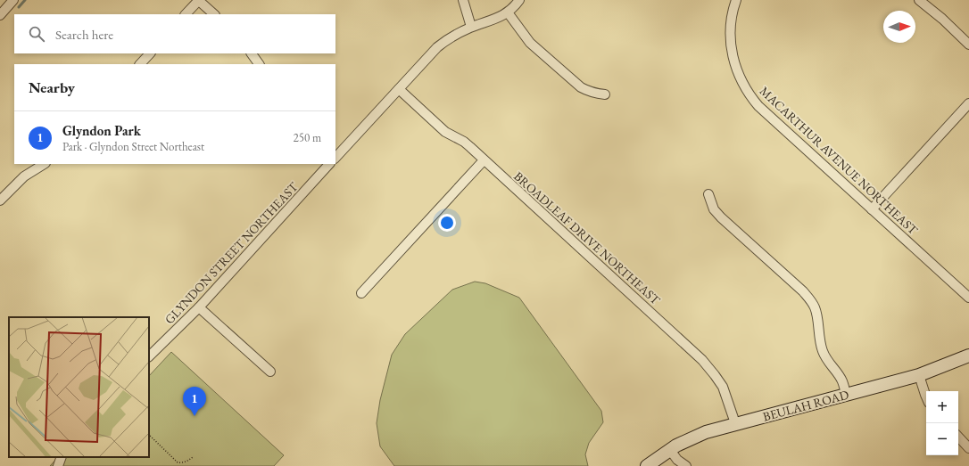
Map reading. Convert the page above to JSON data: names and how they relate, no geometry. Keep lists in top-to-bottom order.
{
  "streets": {
    "main road": ["BEULAH ROAD"],
    "street": ["MACARTHUR AVENUE NORTHEAST", "BROADLEAF DRIVE NORTHEAST", "GLYNDON STREET NORTHEAST"]
  },
  "crossings": [
    ["BROADLEAF DRIVE NORTHEAST", "GLYNDON STREET NORTHEAST"],
    ["BROADLEAF DRIVE NORTHEAST", "BEULAH ROAD"]
  ],
  "north": "right",
  "page": {
    "search": "Search here",
    "heading": "Nearby",
    "list": [
      {
        "mark": "1",
        "name": "Glyndon Park",
        "note": "Park · Glyndon Street Northeast",
        "value": "250 m"
      }
    ],
    "pins": "1",
    "map_buttons": ["+", "−"]
  }
}
